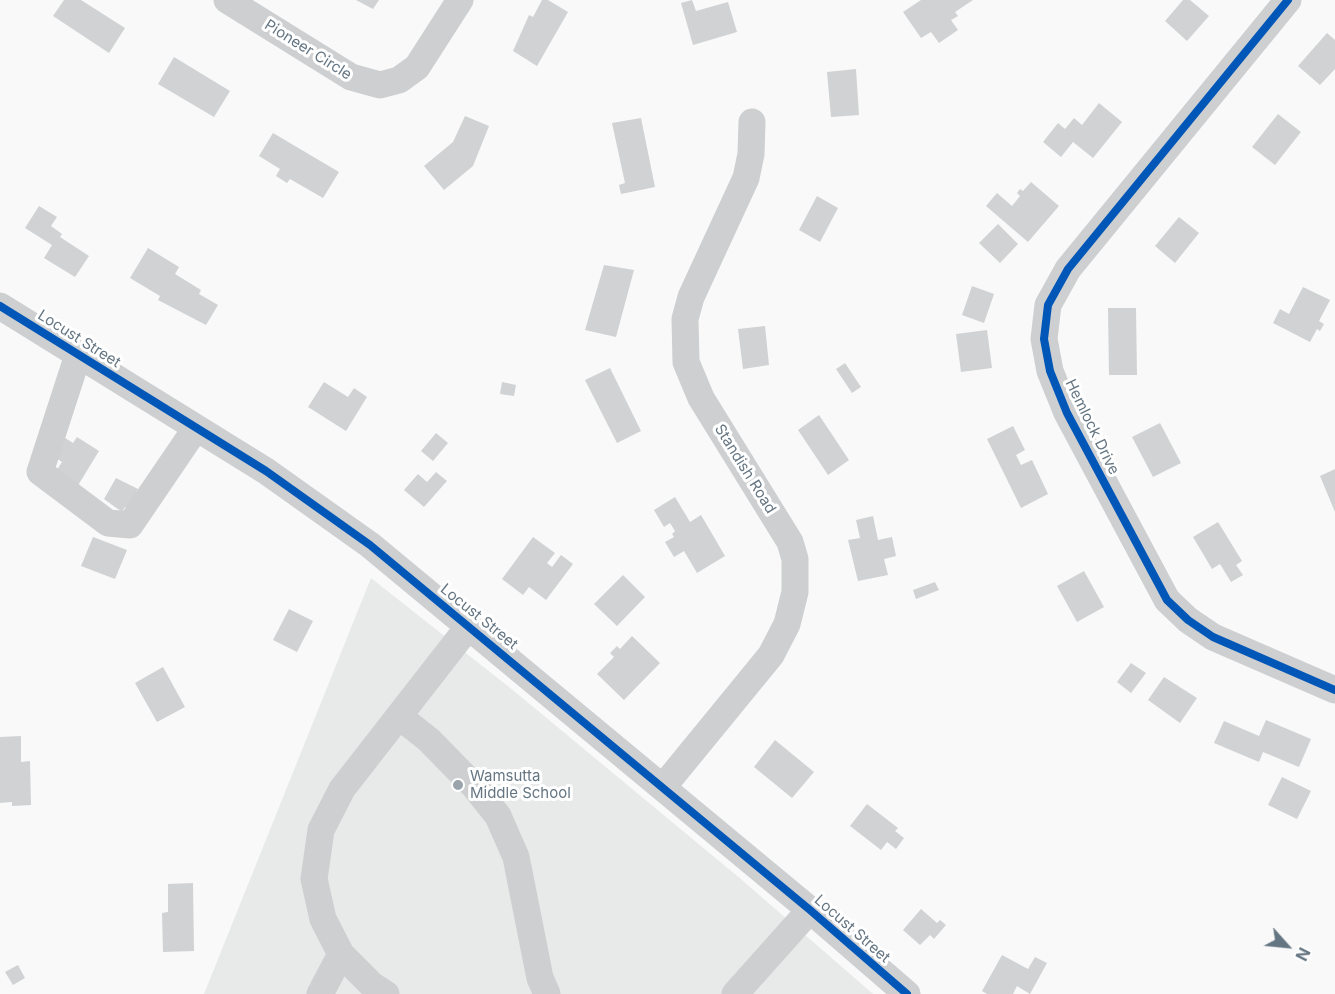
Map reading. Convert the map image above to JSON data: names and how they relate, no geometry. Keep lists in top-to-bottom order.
{
  "streets": {
    "street": [
      "Pioneer Circle",
      "Locust Street",
      "Hemlock Drive",
      "Standish Road"
    ]
  },
  "crossings": [
    ["Locust Street", "Standish Road"]
  ],
  "places": ["Wamsutta Middle School"],
  "north": "bottom right"
}
